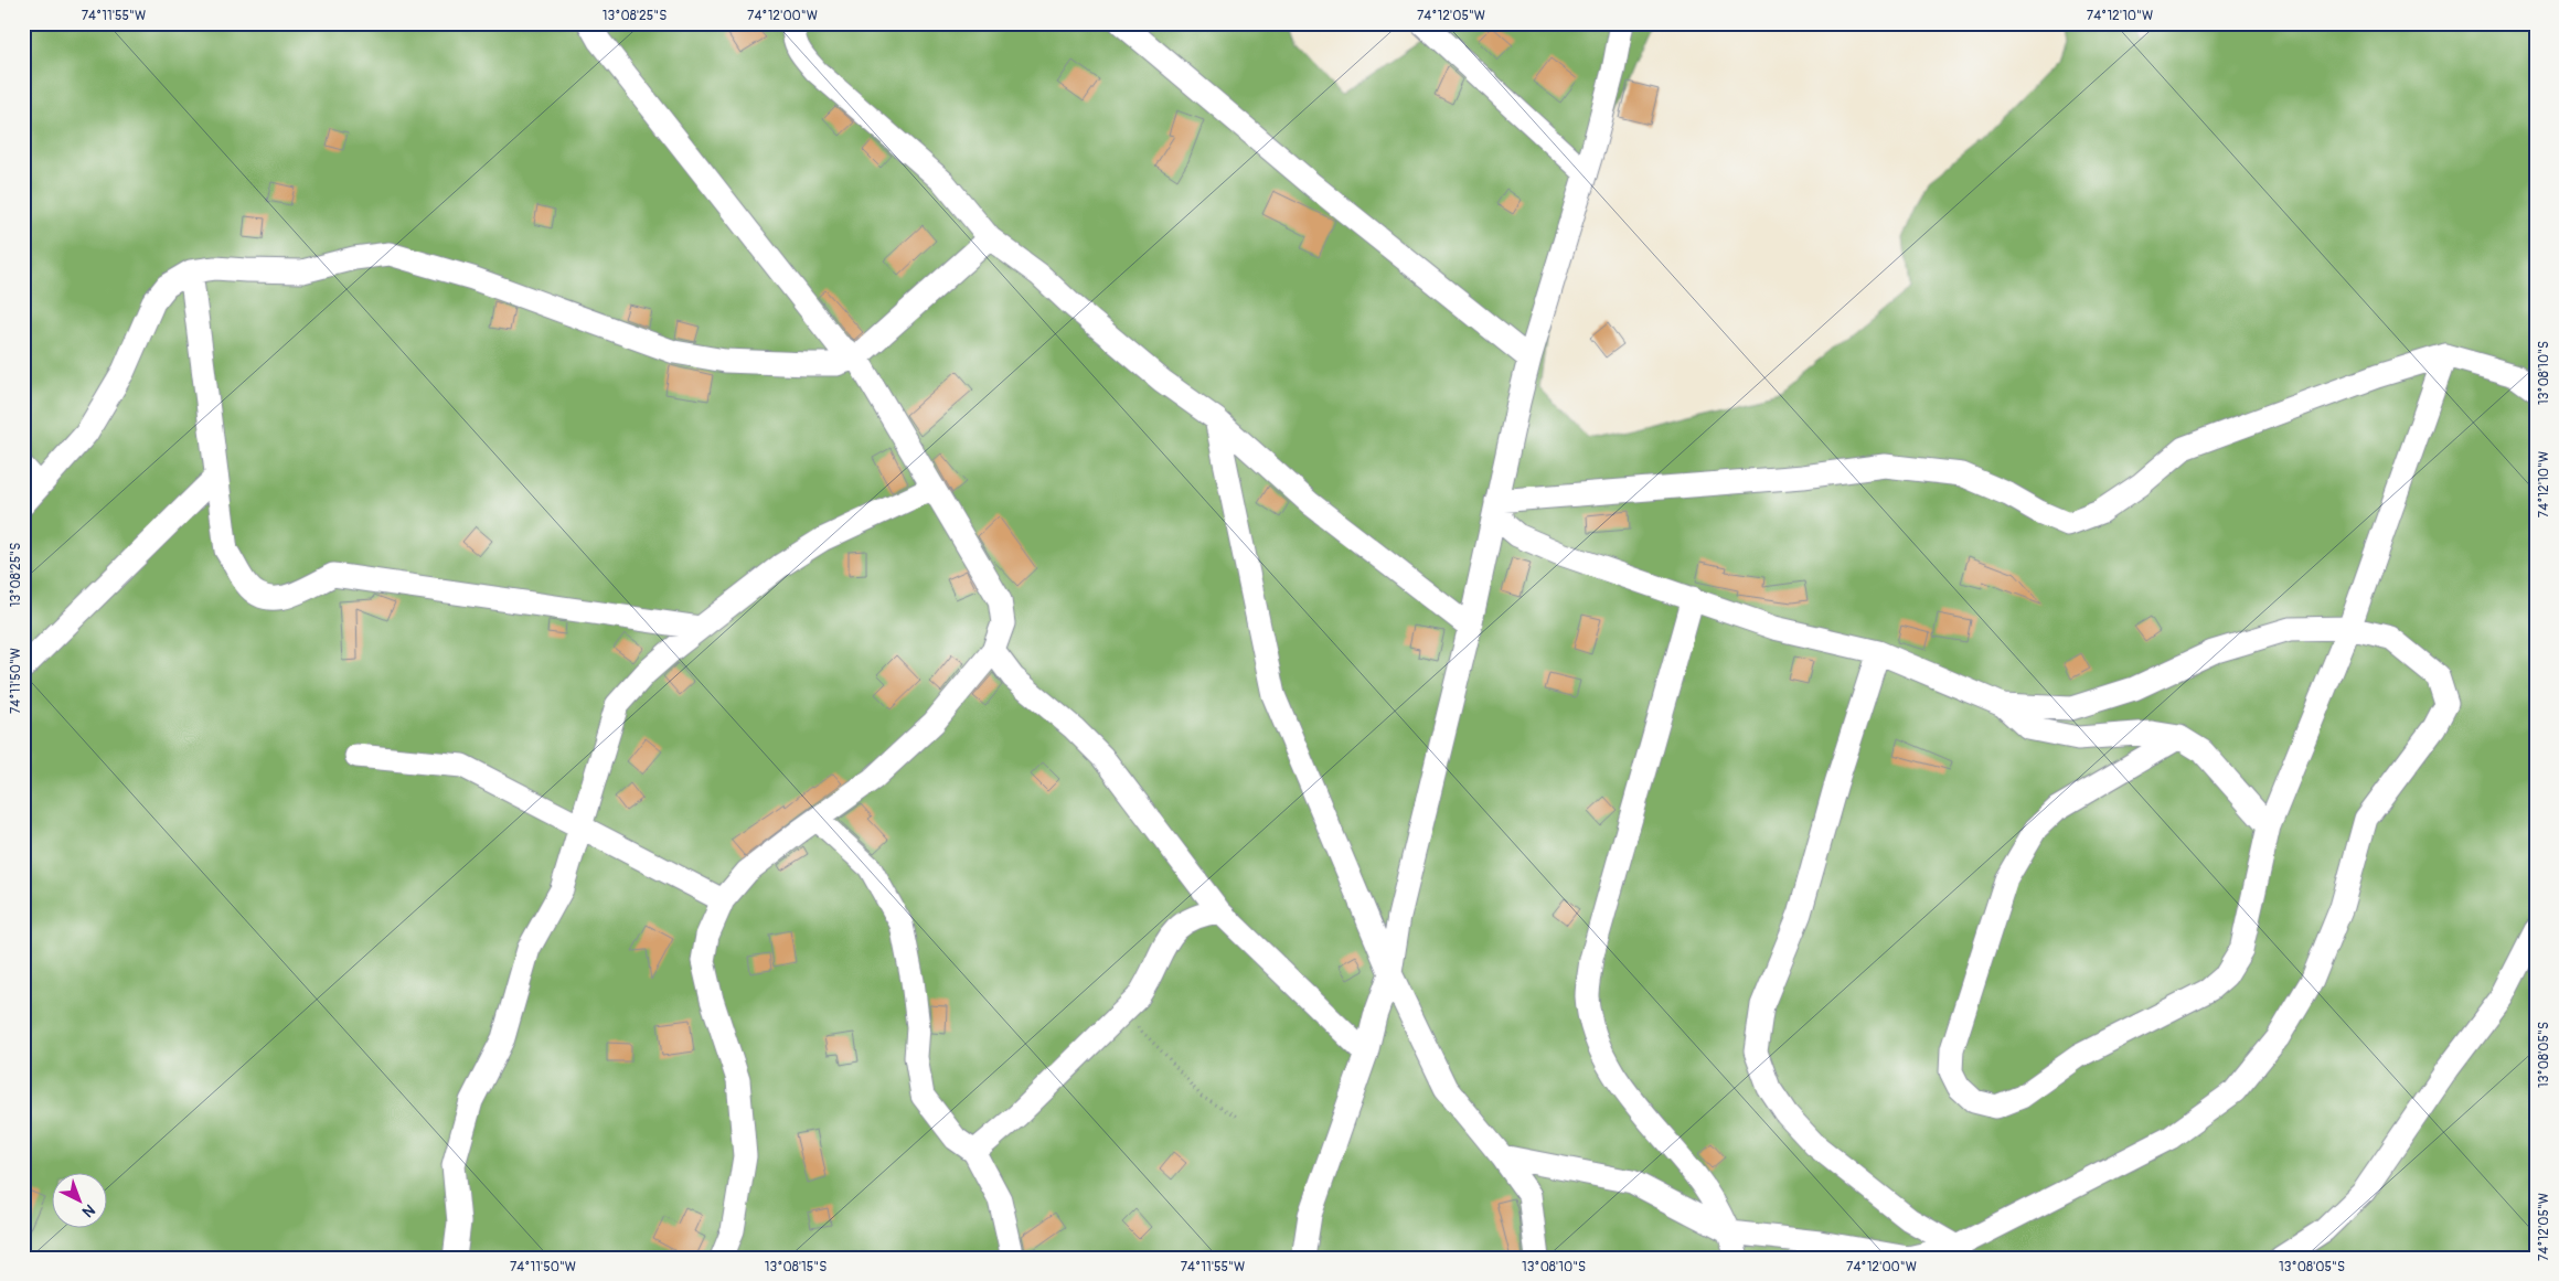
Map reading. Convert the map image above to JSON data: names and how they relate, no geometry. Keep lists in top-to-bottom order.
{
  "north": "bottom right",
  "coordinates": [
    "74°11'55\"W",
    "13°08'25\"S",
    "74°12'00\"W",
    "74°12'05\"W",
    "74°12'10\"W",
    "13°08'10\"S",
    "74°11'50\"W",
    "13°08'05\"S",
    "13°08'15\"S"
  ]
}
